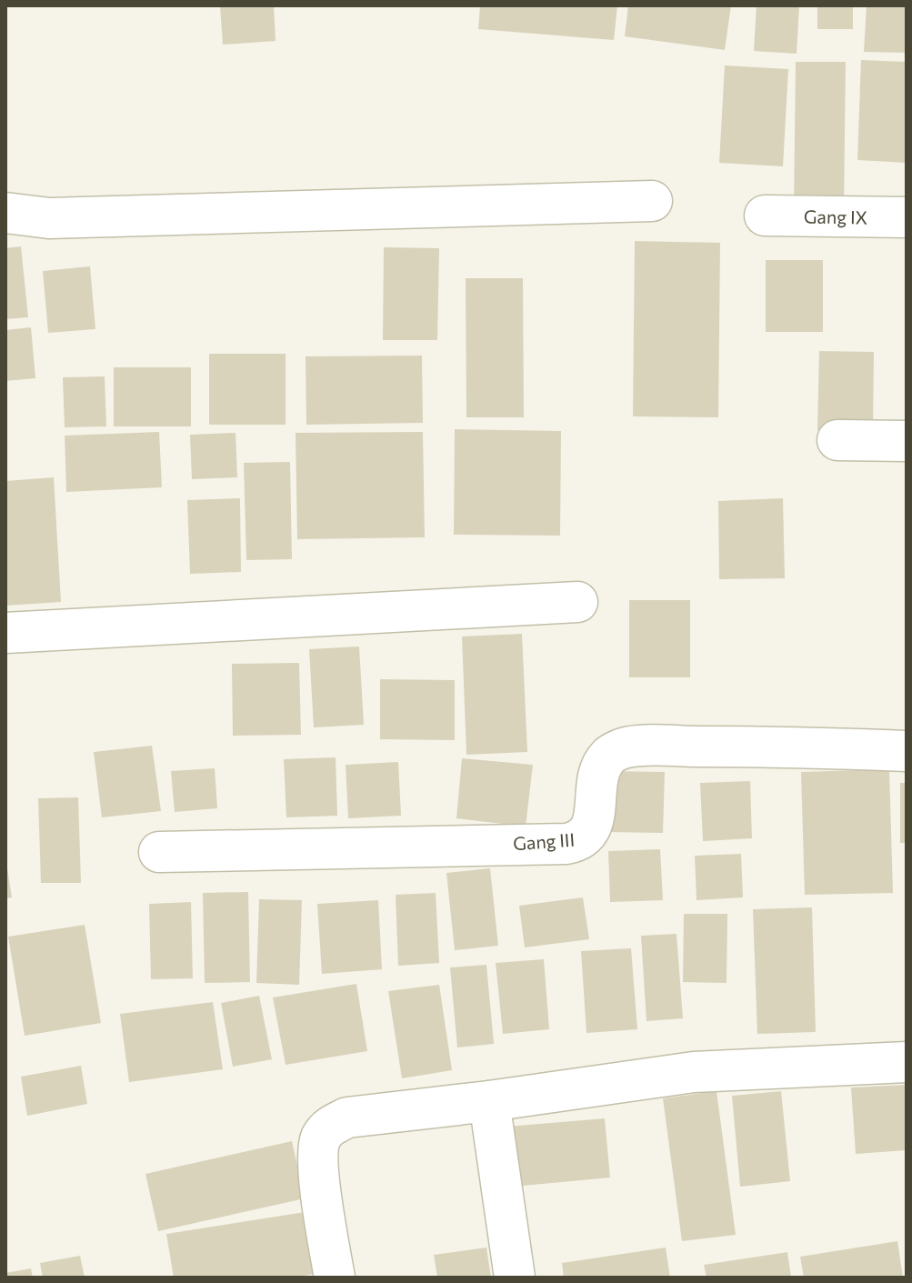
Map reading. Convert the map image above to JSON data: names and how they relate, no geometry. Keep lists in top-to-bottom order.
{
  "streets": {
    "street": ["Gang IX", "Gang III"]
  }
}
